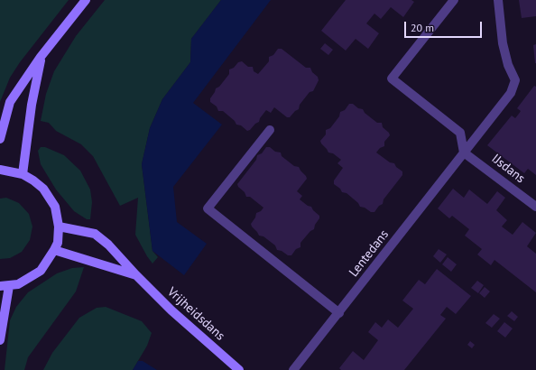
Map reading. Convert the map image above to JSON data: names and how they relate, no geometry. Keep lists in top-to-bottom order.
{
  "streets": {
    "street": ["IJsdans", "Lentedans", "Vrijheidsdans"]
  },
  "crossings": [
    ["IJsdans", "Lentedans"]
  ],
  "scale_bar": "20 m"
}
